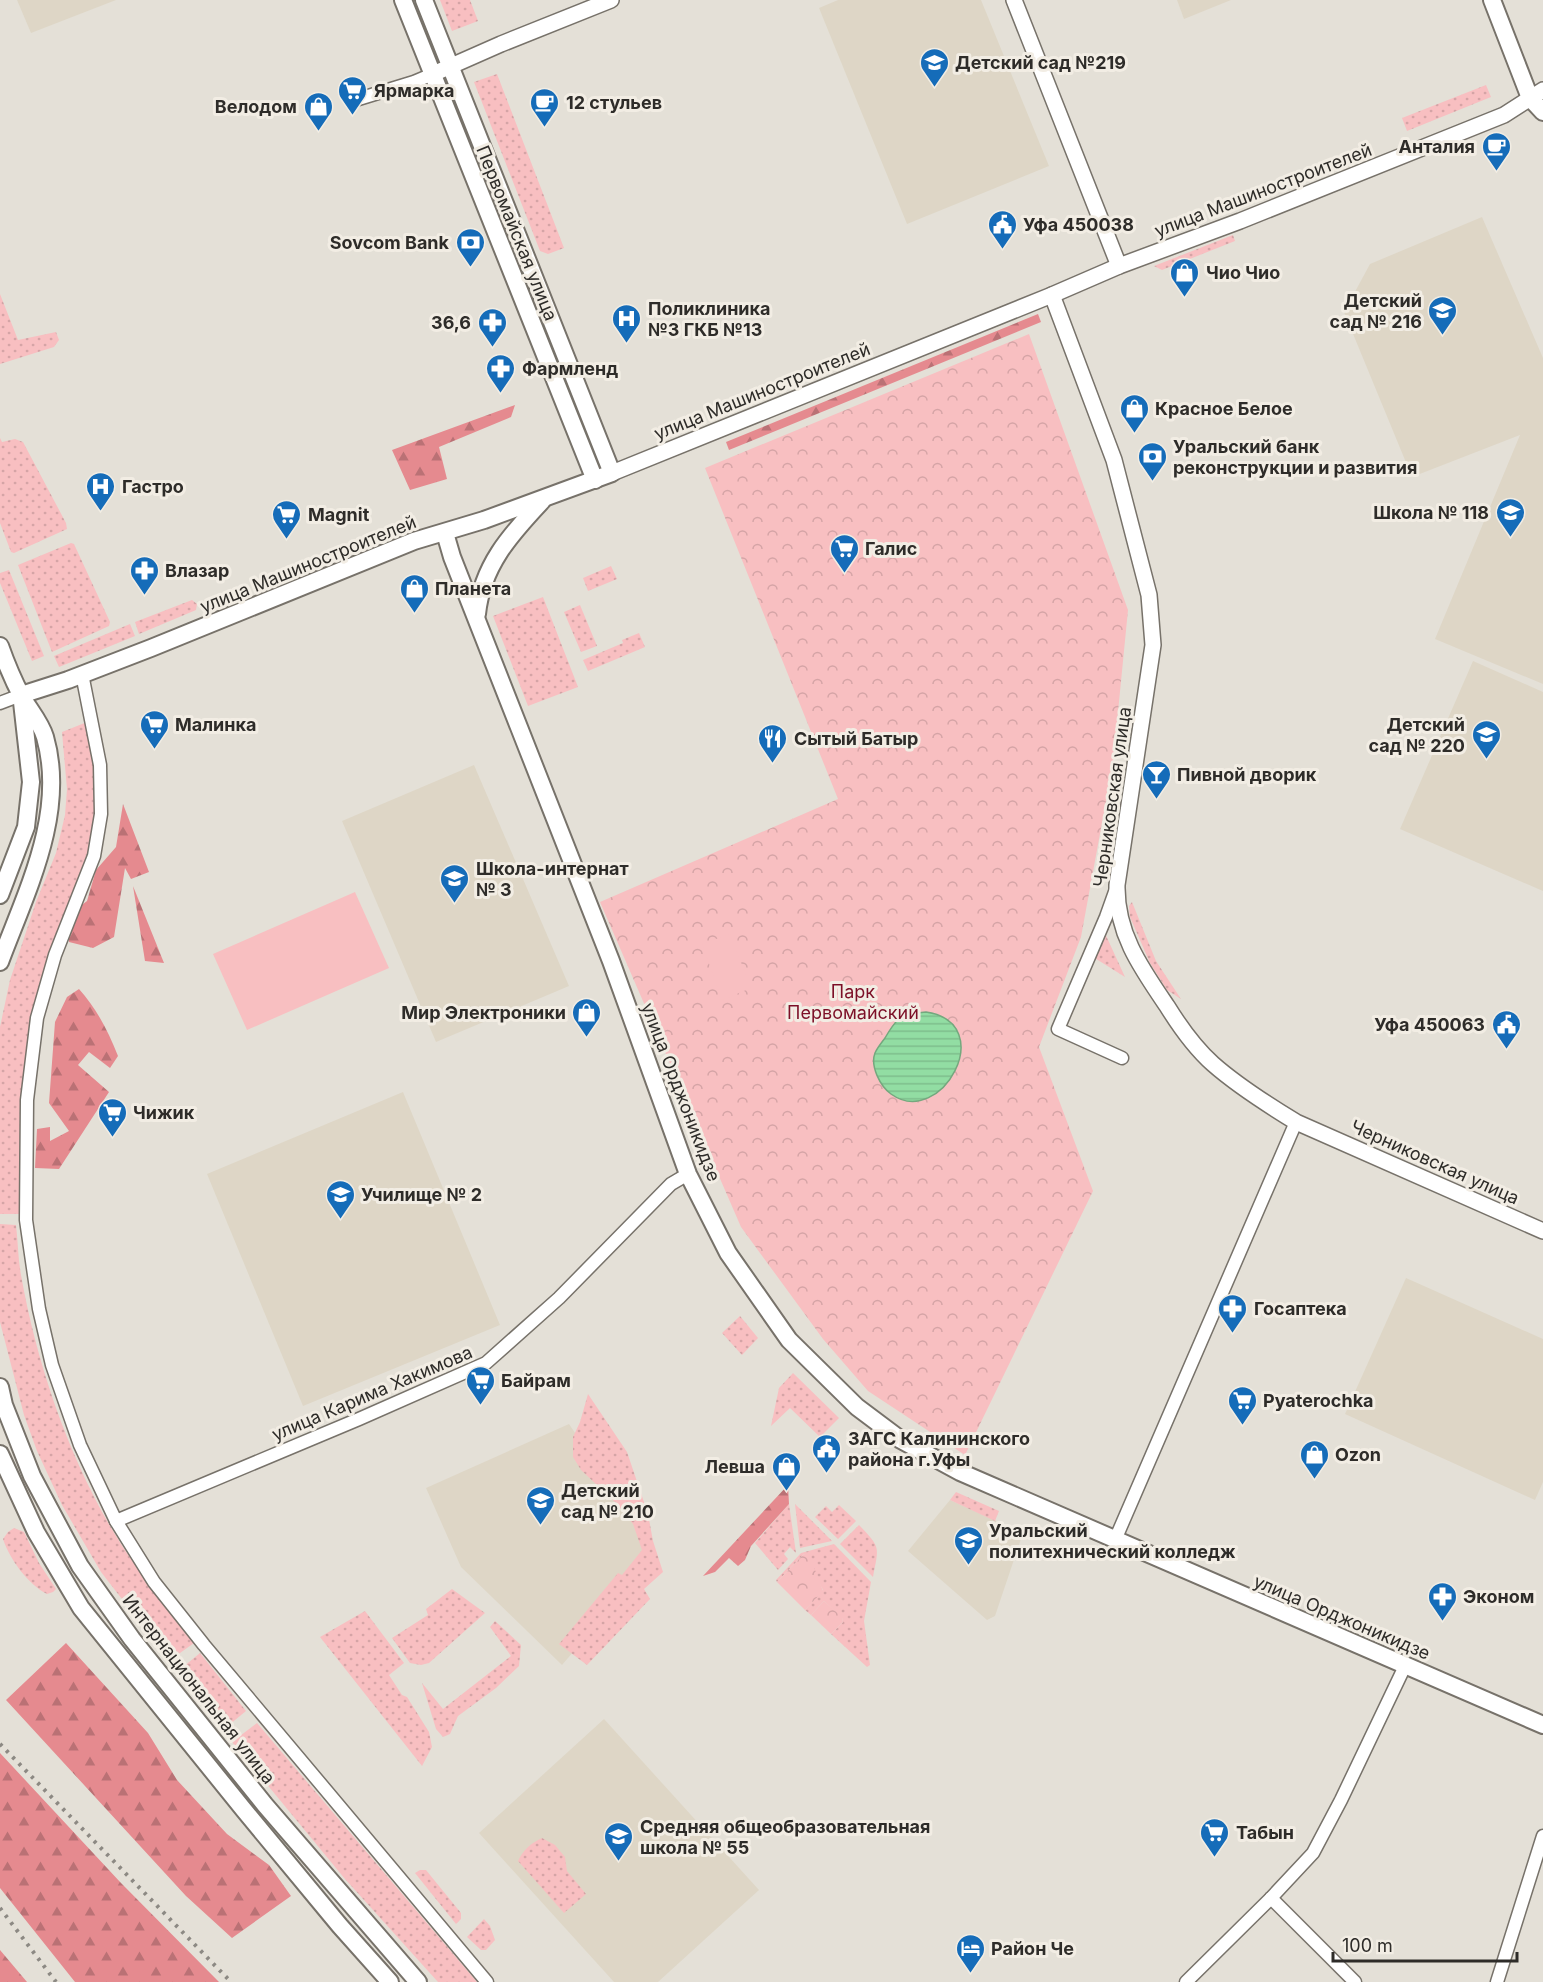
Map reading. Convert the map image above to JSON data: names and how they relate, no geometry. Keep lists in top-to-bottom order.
{
  "streets": {
    "main road": [
      "улица Машиностроителей",
      "Первомайская улица",
      "улица Орджоникидзе",
      "Интернациональная улица"
    ],
    "street": ["Черниковская улица", "улица Карима Хакимова"]
  },
  "crossings": [
    ["улица Машиностроителей", "Первомайская улица"],
    ["улица Машиностроителей", "Черниковская улица"],
    ["улица Машиностроителей", "улица Орджоникидзе"],
    ["улица Орджоникидзе", "улица Карима Хакимова"]
  ],
  "parks": ["Парк Первомайский"],
  "places": {
    "school or university": [
      "Детский сад №219",
      "Детский сад № 216",
      "Школа № 118",
      "Детский сад № 220",
      "Школа-интернат № 3",
      "Училище № 2",
      "Детский сад № 210",
      "Уральский политехнический колледж",
      "Средняя общеобразовательная школа № 55"
    ],
    "supermarket": [
      "Ярмарка",
      "Magnit",
      "Галис",
      "Малинка",
      "Чижик",
      "Байрам",
      "Pyaterochka",
      "Табын"
    ],
    "cafe": ["12 стульев", "Анталия"],
    "shop": [
      "Велодом",
      "Чио Чио",
      "Красное Белое",
      "Планета",
      "Мир Электроники",
      "Ozon",
      "Левша"
    ],
    "public building": ["Уфа 450038", "Уфа 450063", "ЗАГС Калининского района г.Уфы"],
    "bank": ["Sovcom Bank", "Уральский банк реконструкции и развития"],
    "hospital": ["Поликлиника №3 ГКБ №13", "Гастро"],
    "pharmacy": [
      "36,6",
      "Фармленд",
      "Влазар",
      "Госаптека",
      "Эконом"
    ],
    "restaurant": ["Сытый Батыр"],
    "bar": ["Пивной дворик"],
    "hotel": ["Район Че"]
  },
  "scale_bar": "100 m"
}
